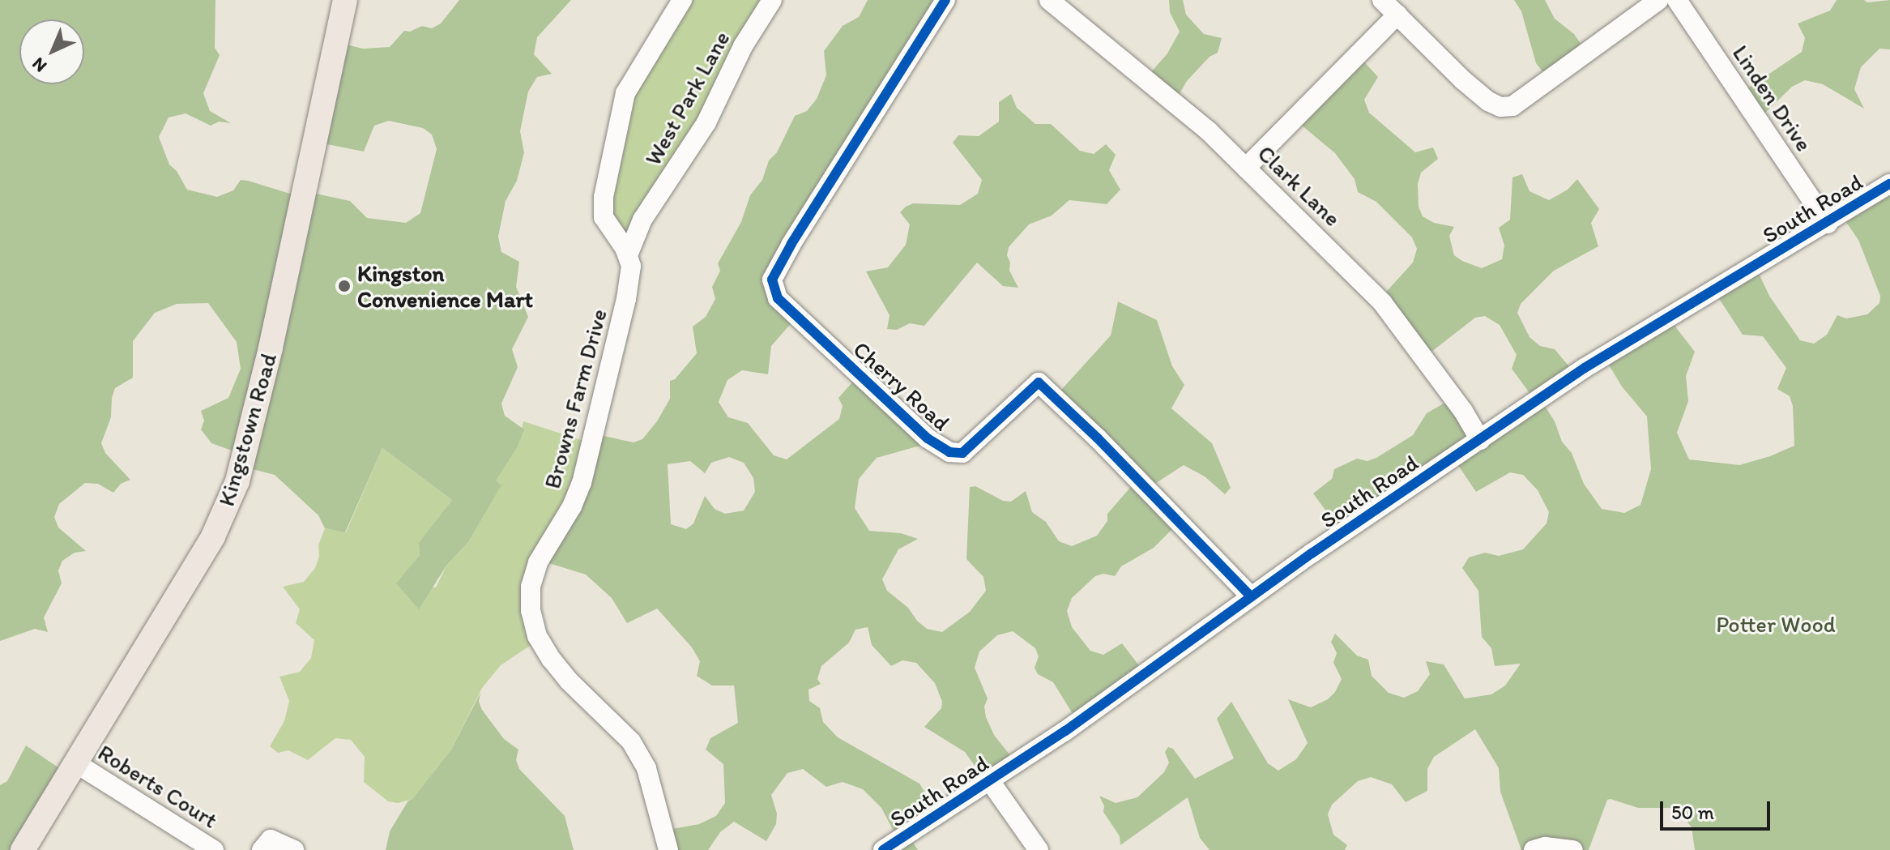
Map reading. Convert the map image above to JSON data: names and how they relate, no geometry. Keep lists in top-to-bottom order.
{
  "streets": {
    "main road": ["Kingstown Road"],
    "street": [
      "West Park Lane",
      "Linden Drive",
      "Clark Lane",
      "South Road",
      "Cherry Road",
      "Browns Farm Drive",
      "Roberts Court"
    ]
  },
  "crossings": [
    ["West Park Lane", "Browns Farm Drive"],
    ["Linden Drive", "South Road"],
    ["Clark Lane", "South Road"],
    ["South Road", "Cherry Road"],
    ["Kingstown Road", "Roberts Court"]
  ],
  "parks": ["Potter Wood"],
  "places": ["Kingston Convenience Mart"],
  "scale_bar": "50 m",
  "north": "bottom left"
}
